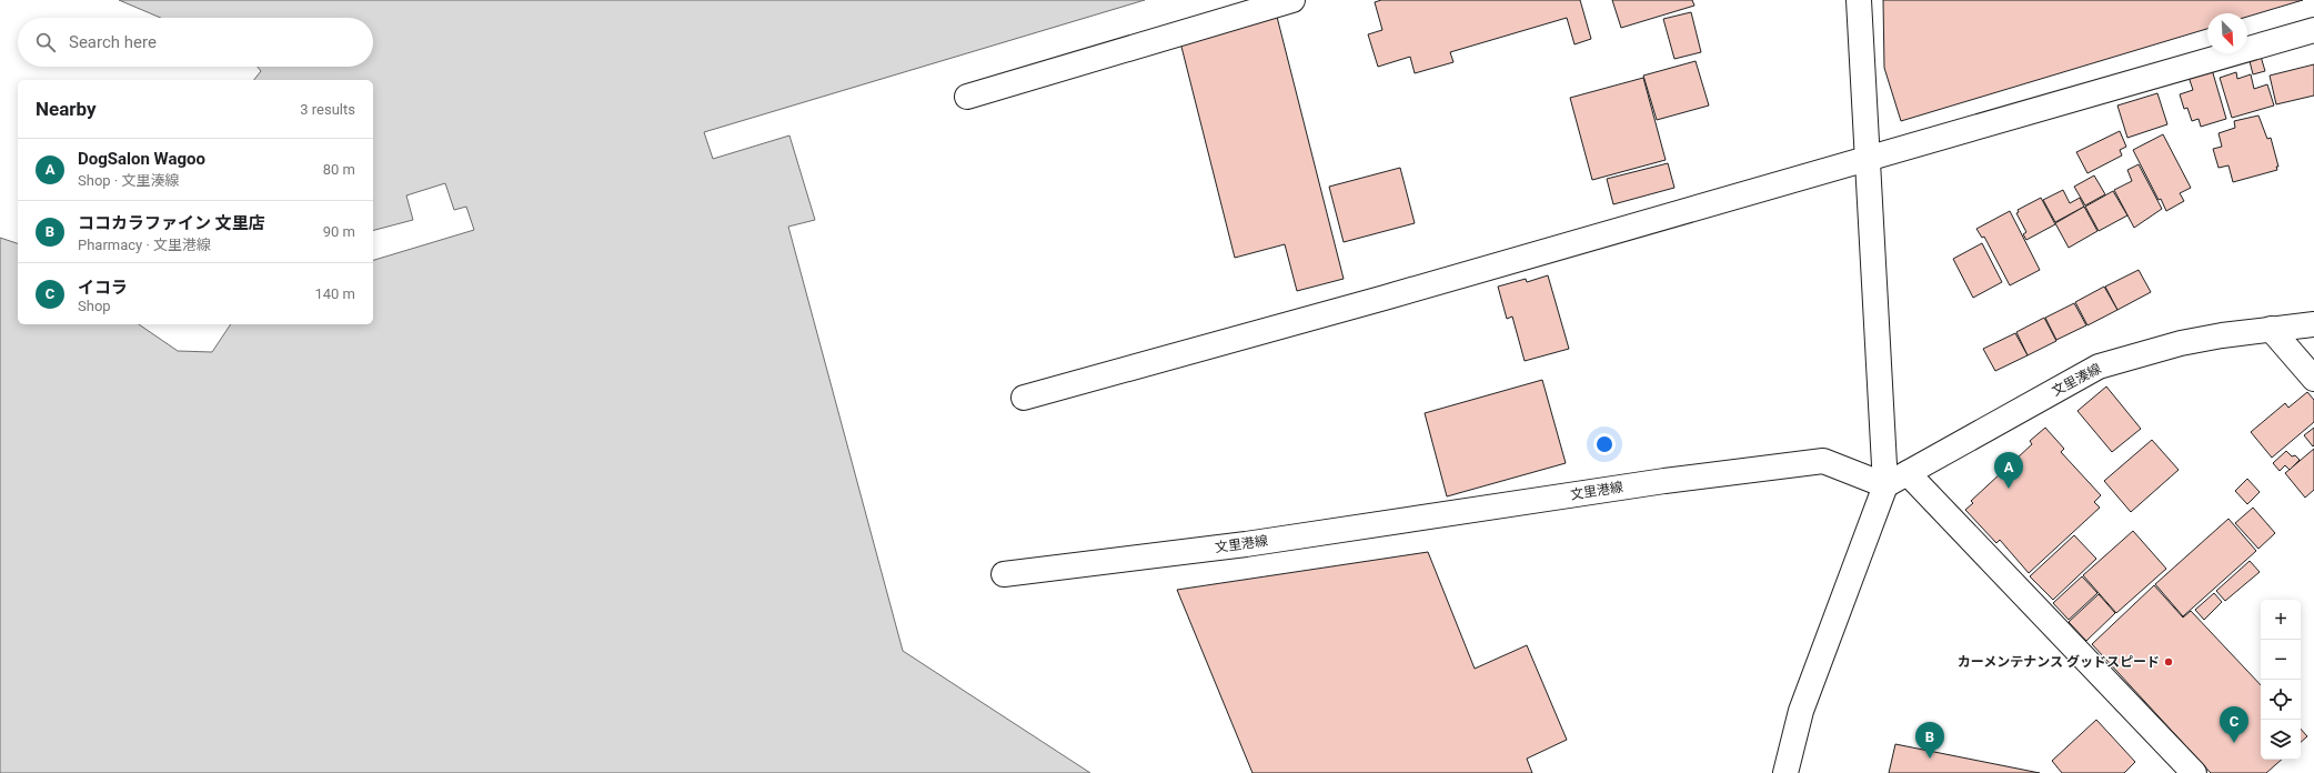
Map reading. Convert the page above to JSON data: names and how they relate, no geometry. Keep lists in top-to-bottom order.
{
  "streets": {
    "street": ["文里湊線", "文里港線"]
  },
  "crossings": [
    ["文里湊線", "文里港線"]
  ],
  "places": ["カーメンテナンス グッドスピード"],
  "north": "bottom right",
  "page": {
    "search": "Search here",
    "heading": ["Nearby", "3 results"],
    "list": [
      {
        "mark": "A",
        "name": "DogSalon Wagoo",
        "note": "Shop · 文里湊線",
        "value": "80 m"
      },
      {
        "mark": "B",
        "name": "ココカラファイン 文里店",
        "note": "Pharmacy · 文里港線",
        "value": "90 m"
      },
      {
        "mark": "C",
        "name": "イコラ",
        "note": "Shop",
        "value": "140 m"
      }
    ],
    "pins": ["A", "C", "B"],
    "map_buttons": ["+", "−"]
  }
}
